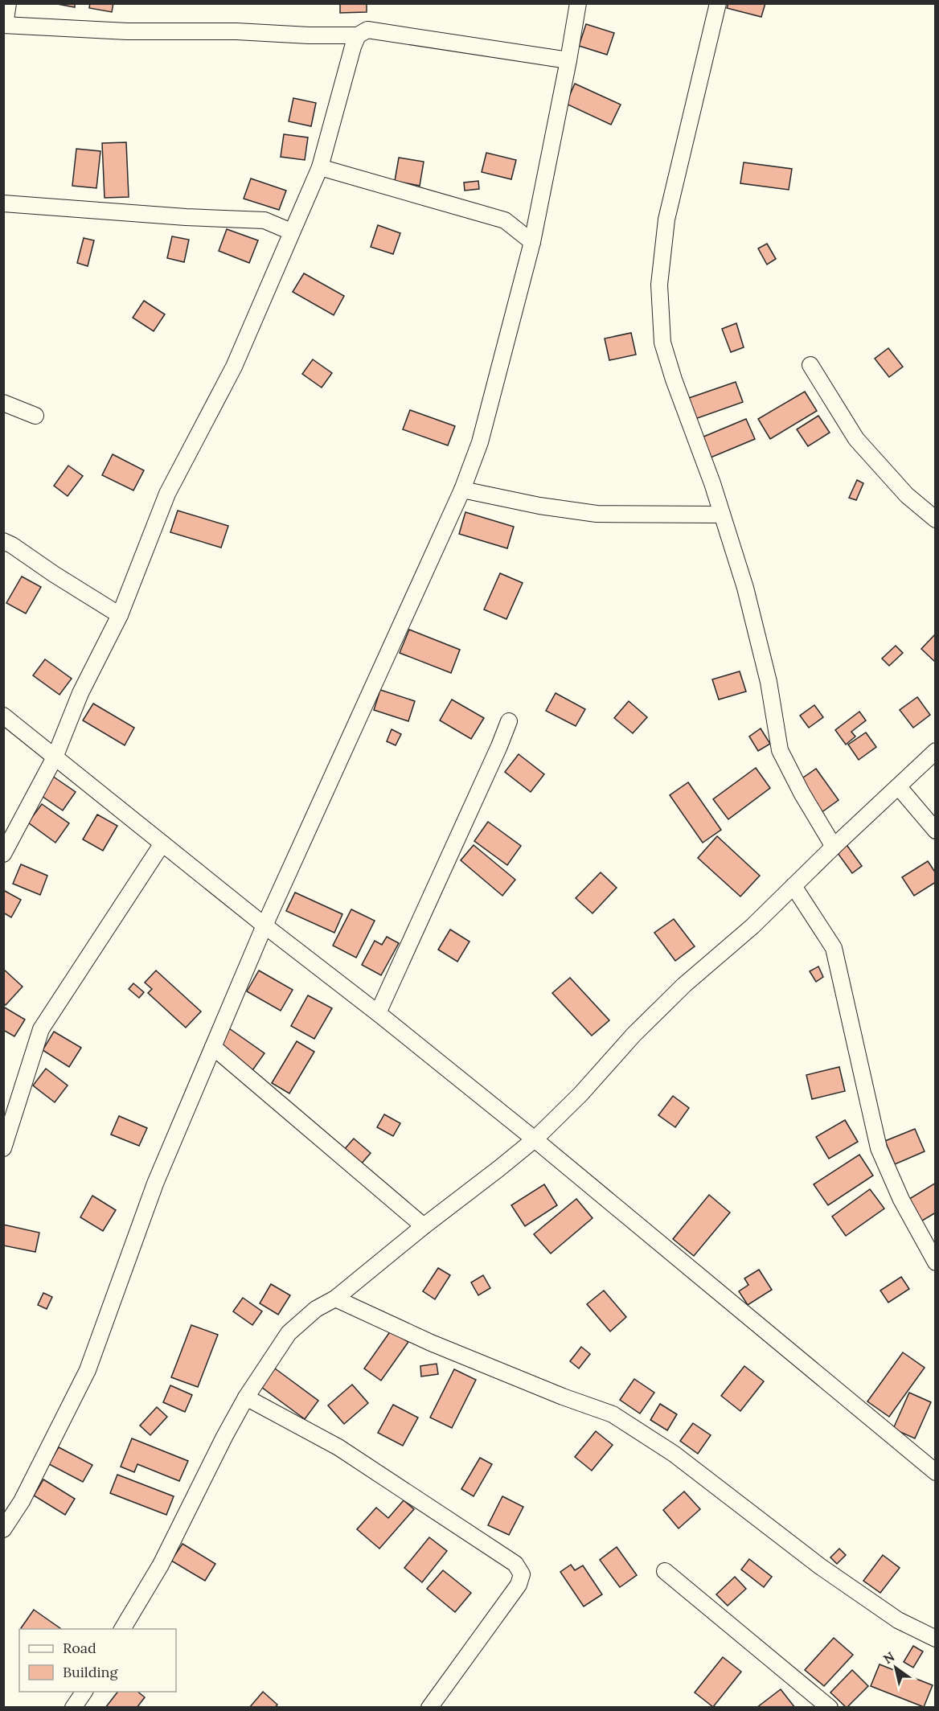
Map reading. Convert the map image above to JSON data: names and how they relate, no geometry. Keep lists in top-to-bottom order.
{
  "legend": ["Road", "Building"],
  "north": "top left"
}
